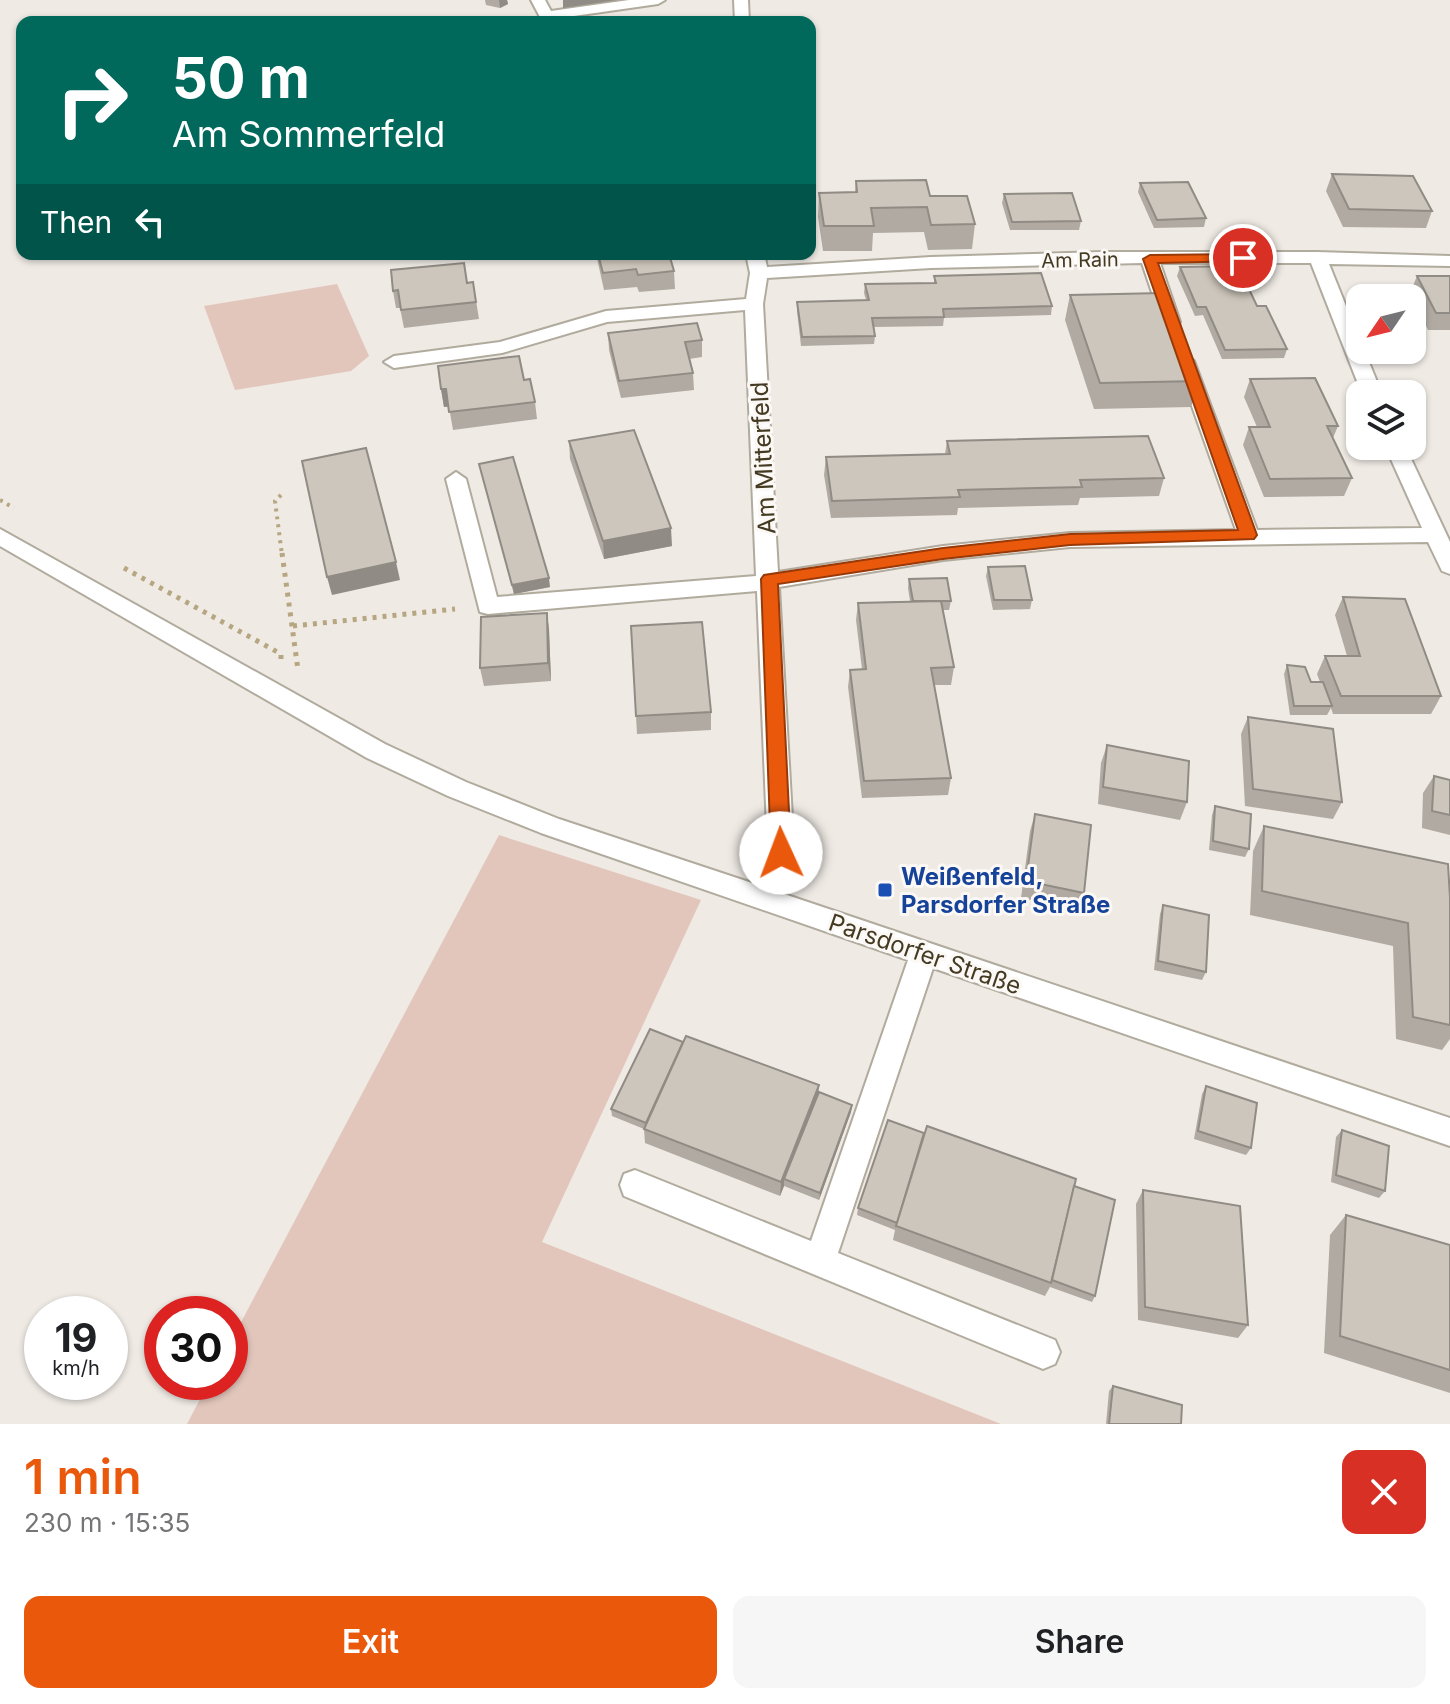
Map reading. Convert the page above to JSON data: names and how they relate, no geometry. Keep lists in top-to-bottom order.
{
  "streets": {
    "street": ["Am Rain", "Am Mitterfeld", "Parsdorfer Straße"]
  },
  "crossings": [
    ["Am Rain", "Am Mitterfeld"],
    ["Am Mitterfeld", "Parsdorfer Straße"]
  ],
  "places": {
    "transit": ["Weißenfeld, Parsdorfer Straße"]
  },
  "north": "bottom left",
  "page": {
    "turn": ["50 m", "Am Sommerfeld"],
    "then": "Then",
    "speed": "19 km/h",
    "limit": "30",
    "heading": ["1 min", "230 m · 15:35"],
    "buttons": ["Exit", "Share"]
  }
}
